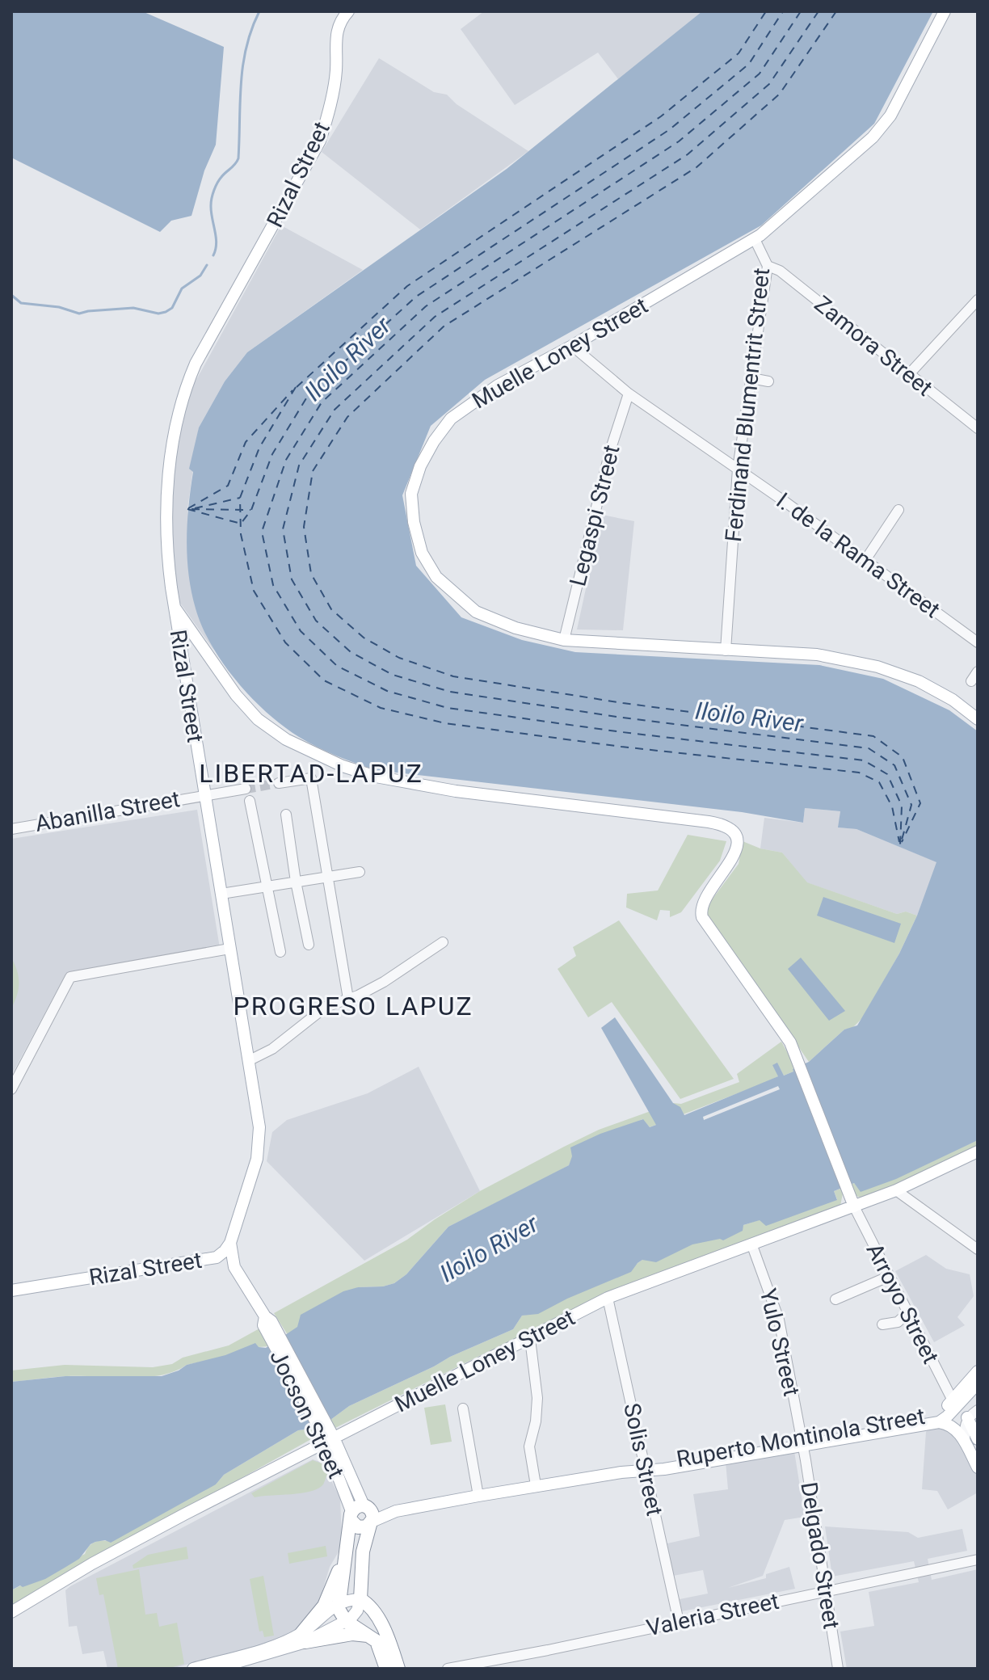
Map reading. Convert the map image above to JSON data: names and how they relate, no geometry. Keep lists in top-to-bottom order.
{
  "streets": {
    "main road": [
      "Rizal Street",
      "Muelle Loney Street",
      "Jocson Street",
      "Ruperto Montinola Street"
    ],
    "street": [
      "Zamora Street",
      "Ferdinand Blumentrit Street",
      "Legaspi Street",
      "I. de la Rama Street",
      "Abanilla Street",
      "Arroyo Street",
      "Yulo Street",
      "Solis Street",
      "Delgado Street",
      "Valeria Street"
    ]
  },
  "crossings": [
    ["Rizal Street", "Abanilla Street"],
    ["Rizal Street", "Jocson Street"],
    ["Zamora Street", "Ferdinand Blumentrit Street"],
    ["Muelle Loney Street", "Ferdinand Blumentrit Street"],
    ["Muelle Loney Street", "Legaspi Street"],
    ["Muelle Loney Street", "Arroyo Street"],
    ["Muelle Loney Street", "Yulo Street"],
    ["Muelle Loney Street", "Jocson Street"],
    ["Muelle Loney Street", "Solis Street"],
    ["Ferdinand Blumentrit Street", "I. de la Rama Street"],
    ["Arroyo Street", "Ruperto Montinola Street"],
    ["Yulo Street", "Ruperto Montinola Street"],
    ["Yulo Street", "Delgado Street"],
    ["Jocson Street", "Ruperto Montinola Street"],
    ["Ruperto Montinola Street", "Solis Street"],
    ["Ruperto Montinola Street", "Delgado Street"],
    ["Solis Street", "Valeria Street"],
    ["Delgado Street", "Valeria Street"]
  ],
  "districts": ["LIBERTAD-LAPUZ", "PROGRESO LAPUZ"],
  "water": ["Iloilo River"]
}
